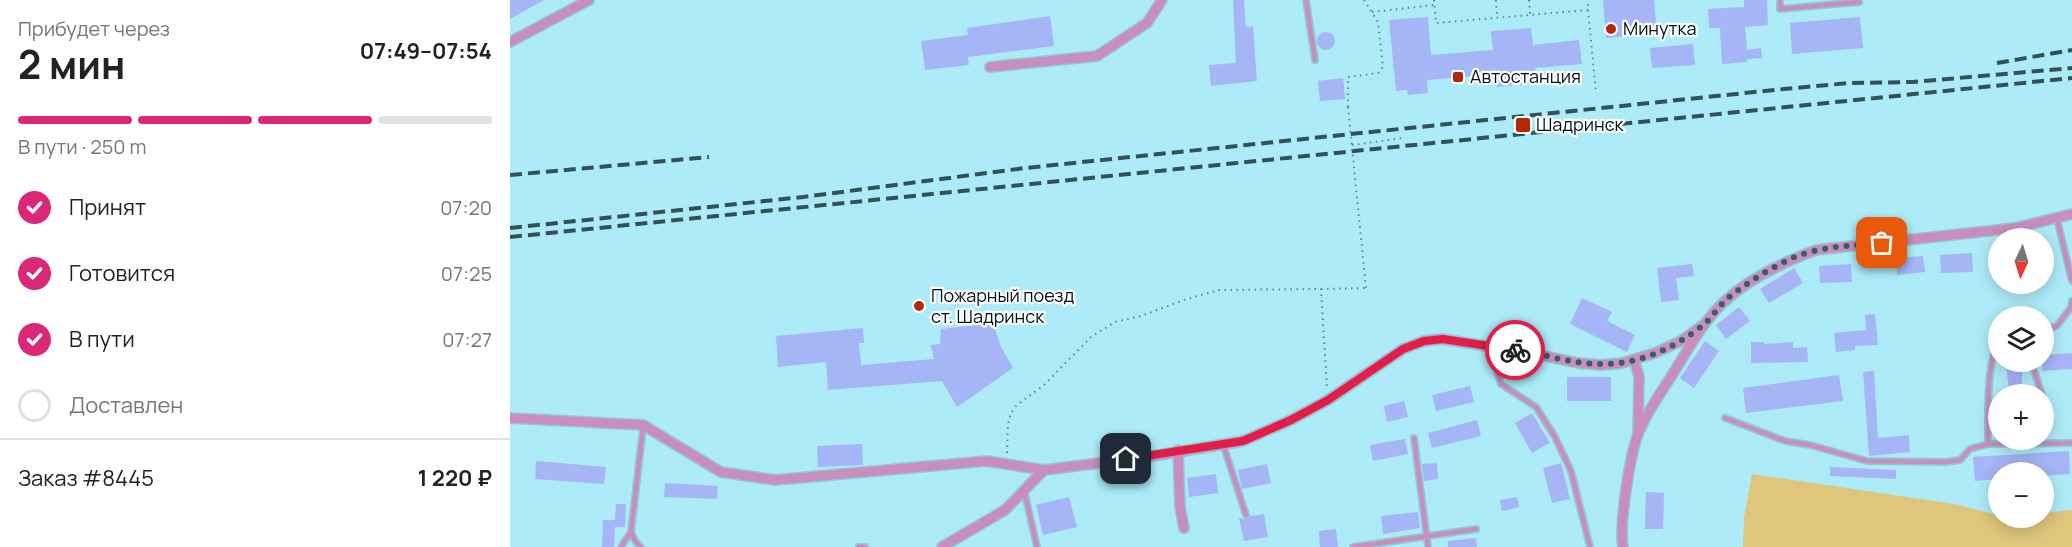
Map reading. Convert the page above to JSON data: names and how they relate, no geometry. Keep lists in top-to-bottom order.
{
  "places": {
    "other": ["Минутка", "Пожарный поезд ст. Шадринск"],
    "transit": ["Автостанция", "Шадринск"]
  },
  "north": "bottom",
  "page": {
    "heading": ["2 мин", "Прибудет через", "07:49–07:54"],
    "panel": ["Заказ #8445", "1 220 ₽"],
    "bar": "В пути · 250 m",
    "list": [
      ["Принят", "07:20"],
      ["Готовится", "07:25"],
      ["В пути", "07:27"],
      "Доставлен"
    ],
    "map_buttons": ["+", "−"]
  }
}
